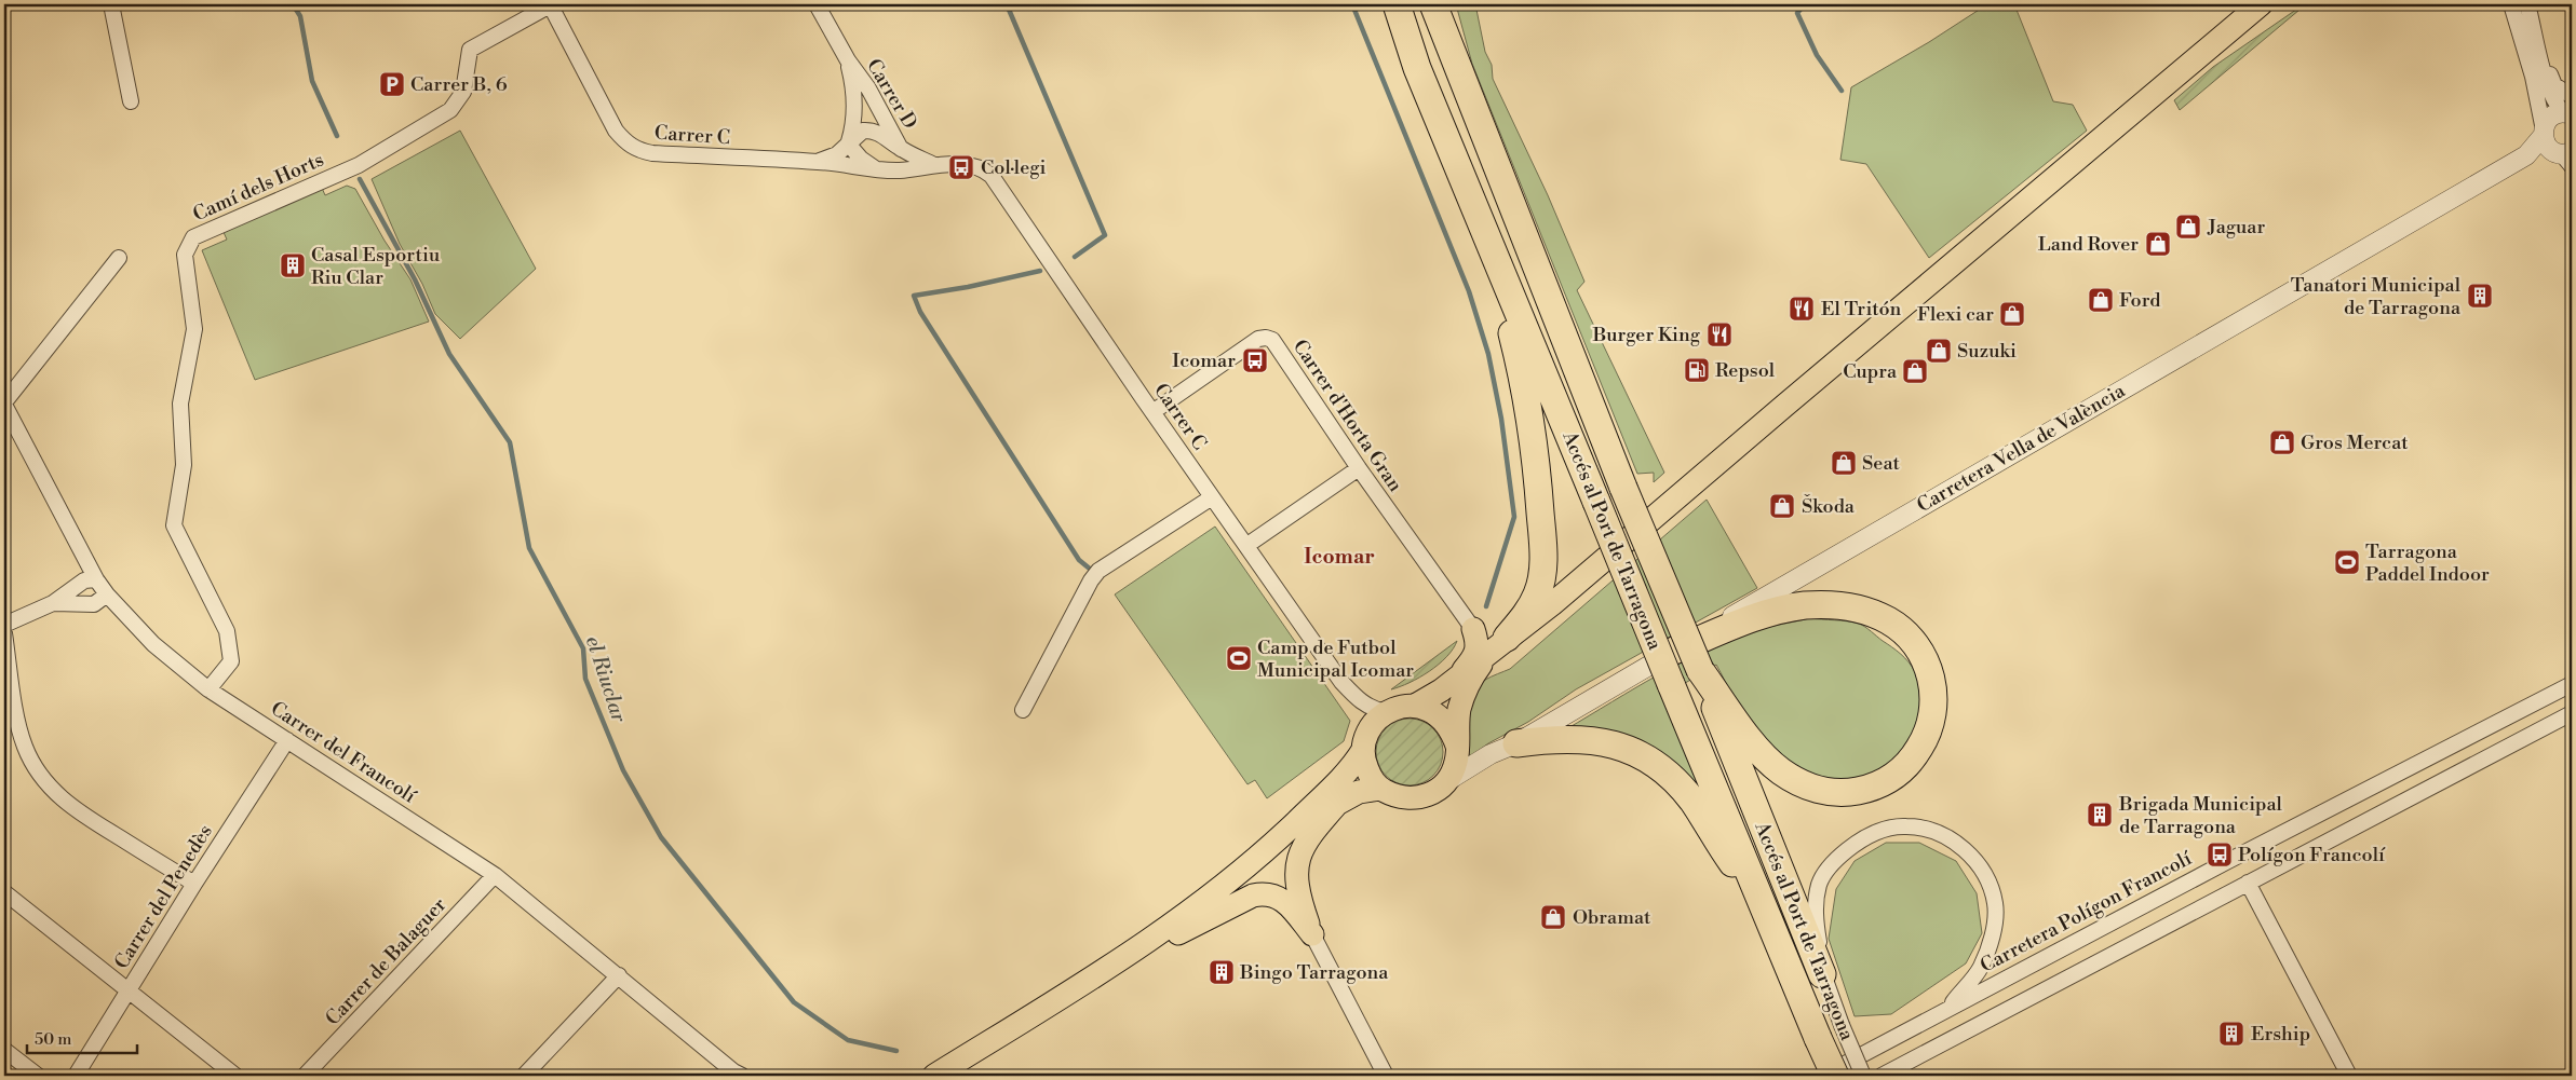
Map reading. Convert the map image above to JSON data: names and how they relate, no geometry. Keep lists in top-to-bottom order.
{
  "streets": {
    "highway": ["Accés al Port de Tarragona"],
    "street": [
      "Carrer D",
      "Carrer C",
      "Camí dels Horts",
      "Carrer d'Horta Gran",
      "Carretera Vella de València",
      "Carrer del Francolí",
      "Carrer del Penedès",
      "Carretera Polígon Francolí",
      "Carrer de Balaguer"
    ]
  },
  "crossings": [
    ["Carrer D", "Carrer C"],
    ["Carrer C", "Camí dels Horts"],
    ["Carrer C", "Carrer d'Horta Gran"],
    ["Carrer C", "Carretera Vella de València"],
    ["Camí dels Horts", "Carrer del Francolí"],
    ["Carrer del Francolí", "Carrer del Penedès"],
    ["Carrer del Francolí", "Carrer de Balaguer"]
  ],
  "districts": ["Icomar"],
  "water": ["el Riuclar"],
  "places": {
    "parking": ["Carrer B, 6"],
    "bus stop": ["Col·legi", "Icomar", "Polígon Francolí"],
    "shop": [
      "Jaguar",
      "Land Rover",
      "Ford",
      "Flexi car",
      "Suzuki",
      "Cupra",
      "Gros Mercat",
      "Seat",
      "Škoda",
      "Obramat"
    ],
    "building": [
      "Casal Esportiu Riu Clar",
      "Tanatori Municipal de Tarragona",
      "Brigada Municipal de Tarragona",
      "Bingo Tarragona",
      "Ership"
    ],
    "restaurant": ["El Tritón", "Burger King"],
    "fuel station": ["Repsol"],
    "sports": ["Tarragona Paddel Indoor", "Camp de Futbol Municipal Icomar"]
  },
  "scale_bar": "50 m"
}
